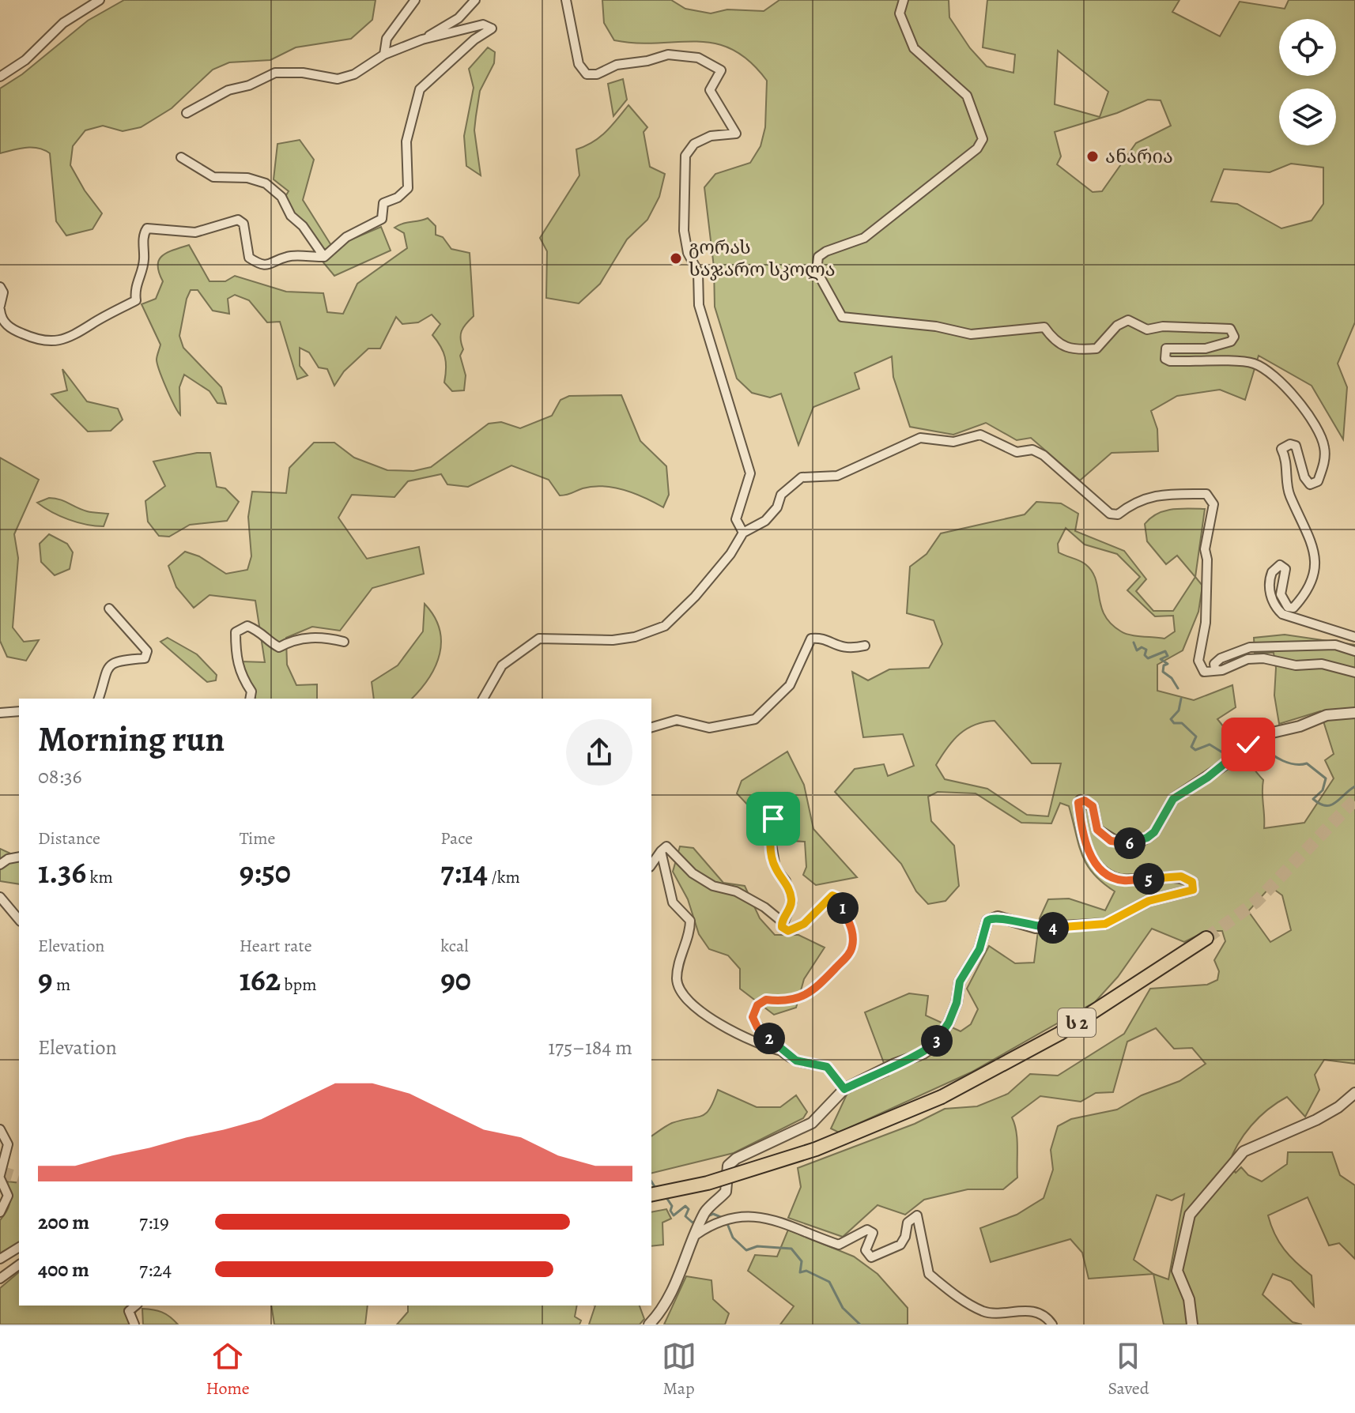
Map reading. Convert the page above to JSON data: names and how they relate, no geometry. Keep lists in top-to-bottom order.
{
  "streets": {
    "highway": ["ს 2"]
  },
  "places": ["ანარია", "გორას საჯარო სკოლა"],
  "page": {
    "heading": ["Morning run", "08:36"],
    "stats": [
      ["Distance", "1.36 km"],
      ["Time", "9:50"],
      ["Pace", "7:14 /km"],
      ["Elevation", "9 m"],
      ["Heart rate", "162 bpm"],
      ["kcal", "90"]
    ],
    "pins": [
      "6",
      "5",
      "1",
      "4",
      "2",
      "3"
    ],
    "chart": ["Elevation", "175–184 m"],
    "list": [
      {
        "name": "200 m",
        "note": "7:19"
      },
      {
        "name": "400 m",
        "note": "7:24"
      }
    ],
    "tabs": ["Home", "Map", "Saved"]
  }
}
